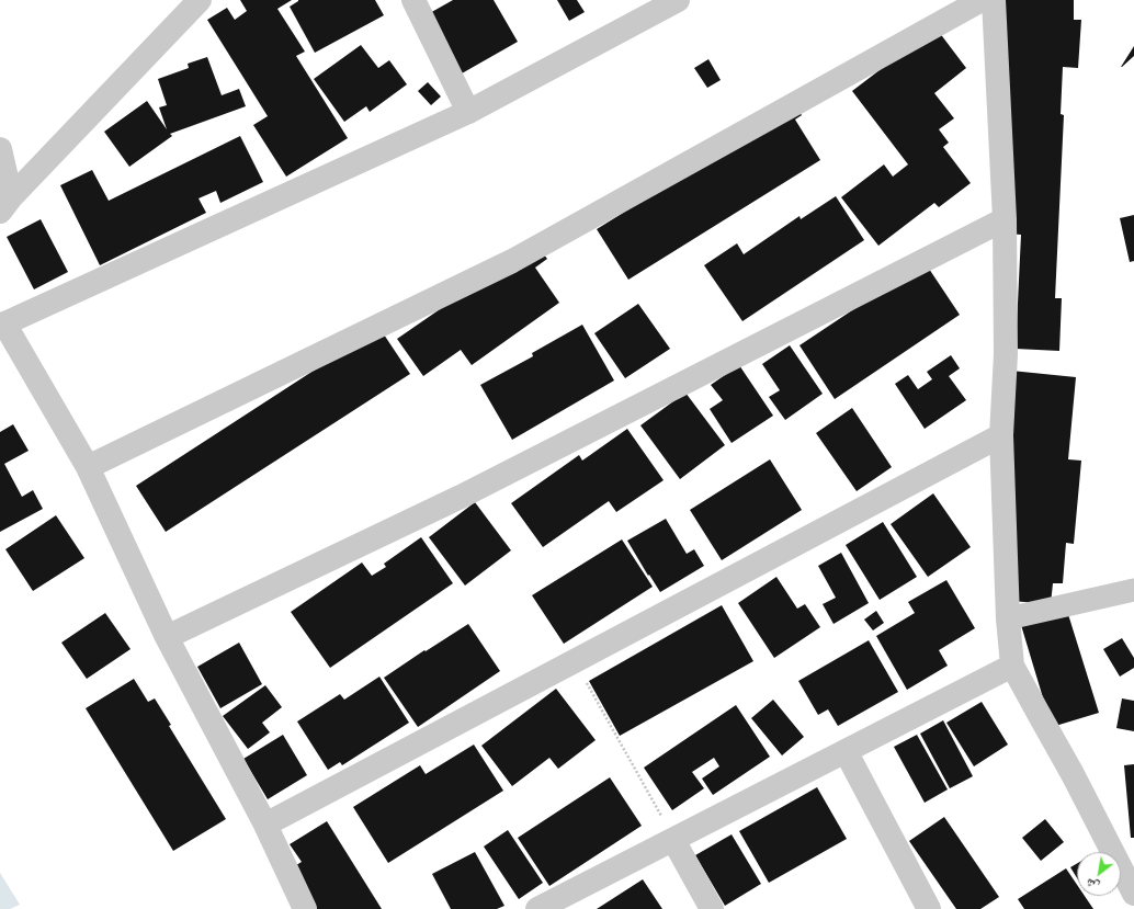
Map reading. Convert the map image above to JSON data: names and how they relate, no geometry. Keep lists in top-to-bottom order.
{
  "north": "bottom left"
}
